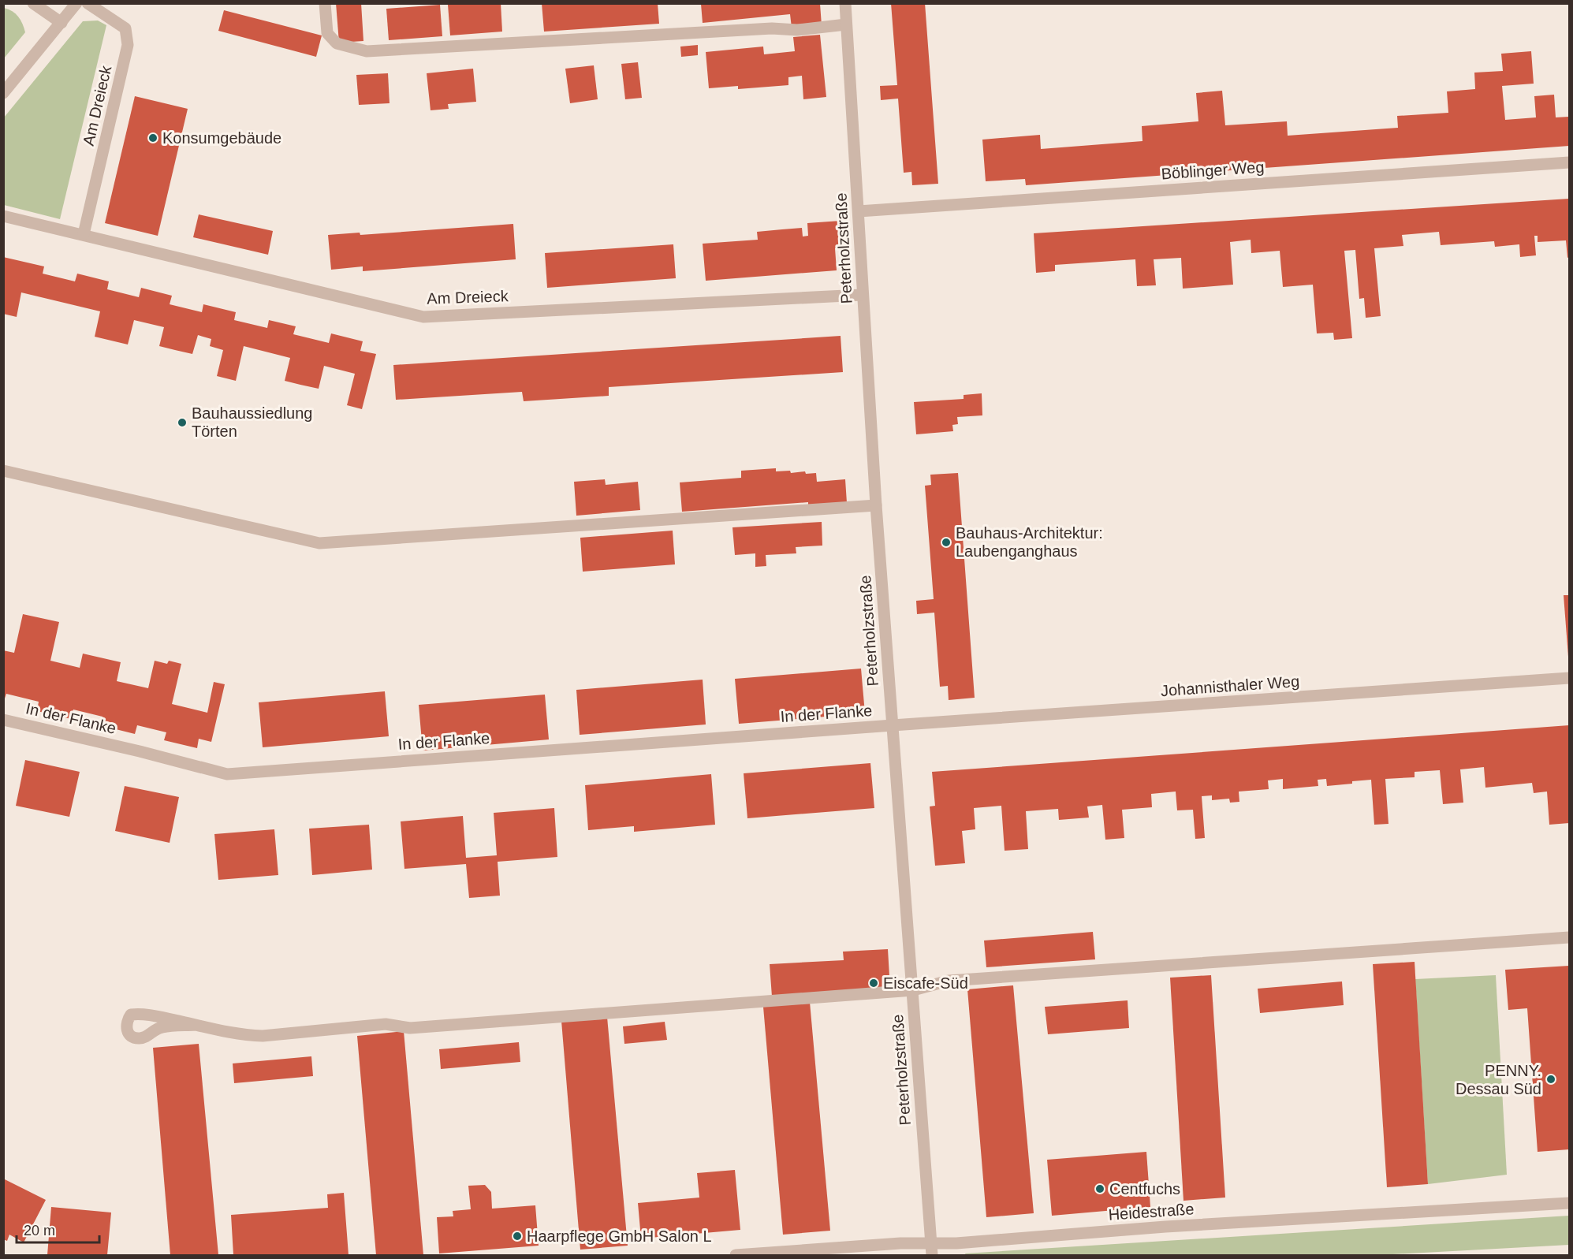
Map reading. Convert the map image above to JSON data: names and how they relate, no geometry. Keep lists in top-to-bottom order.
{
  "streets": {
    "street": [
      "Am Dreieck",
      "Böblinger Weg",
      "Peterholzstraße",
      "Johannisthaler Weg",
      "In der Flanke",
      "Heidestraße"
    ]
  },
  "crossings": [
    ["Am Dreieck", "Peterholzstraße"],
    ["Böblinger Weg", "Peterholzstraße"],
    ["Peterholzstraße", "Johannisthaler Weg"],
    ["Peterholzstraße", "In der Flanke"],
    ["Peterholzstraße", "Heidestraße"],
    ["Johannisthaler Weg", "In der Flanke"]
  ],
  "places": [
    "Konsumgebäude",
    "Bauhaussiedlung Törten",
    "Bauhaus-Architektur: Laubenganghaus",
    "Eiscafe-Süd",
    "PENNY. Dessau Süd",
    "Centfuchs",
    "Haarpflege GmbH Salon L"
  ],
  "scale_bar": "20 m"
}
